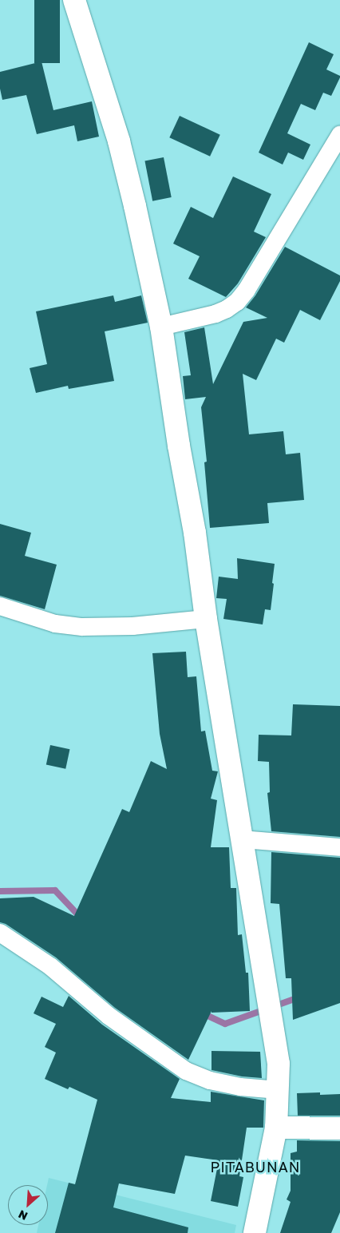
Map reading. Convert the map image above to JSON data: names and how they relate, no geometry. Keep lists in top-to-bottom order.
{
  "districts": ["PITABUNAN"],
  "north": "bottom left"
}
